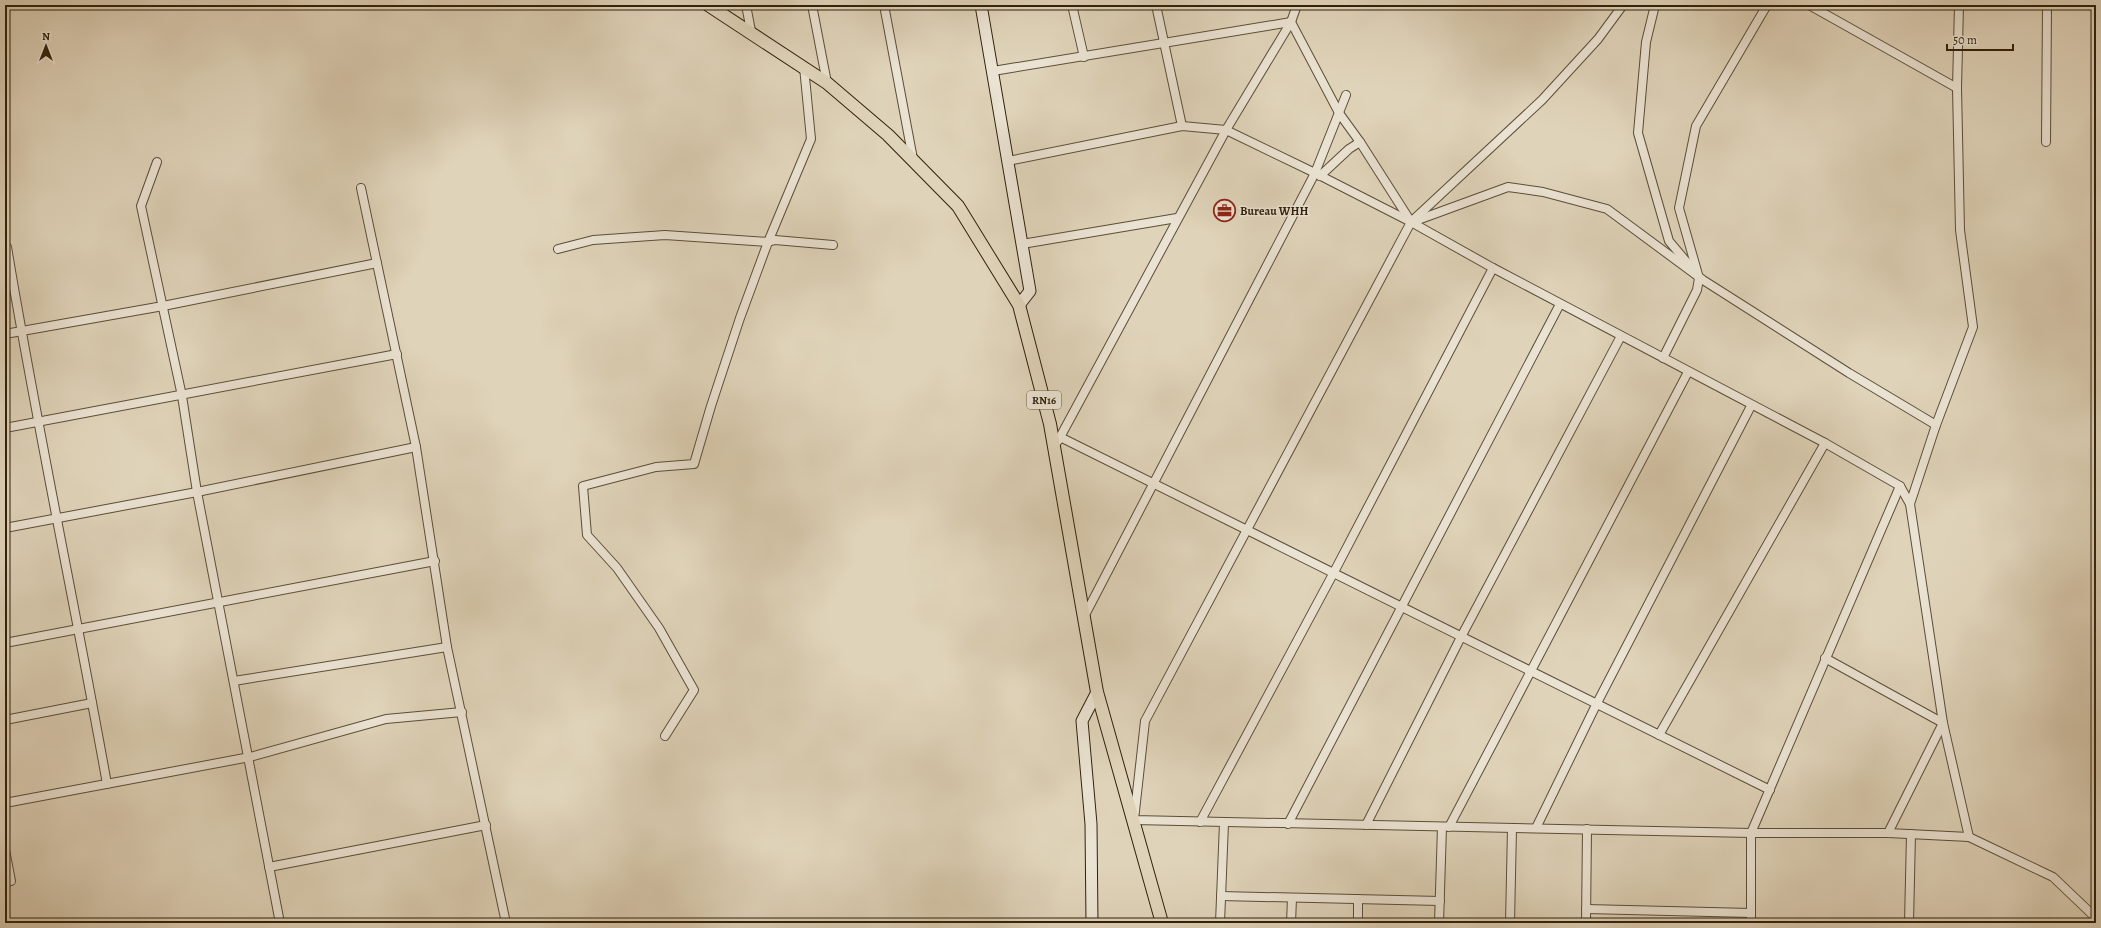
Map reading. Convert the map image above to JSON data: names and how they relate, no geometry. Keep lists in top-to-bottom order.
{
  "streets": {
    "main road": ["RN16"]
  },
  "places": {
    "office": ["Bureau WHH"]
  },
  "scale_bar": "50 m",
  "north": "top"
}
